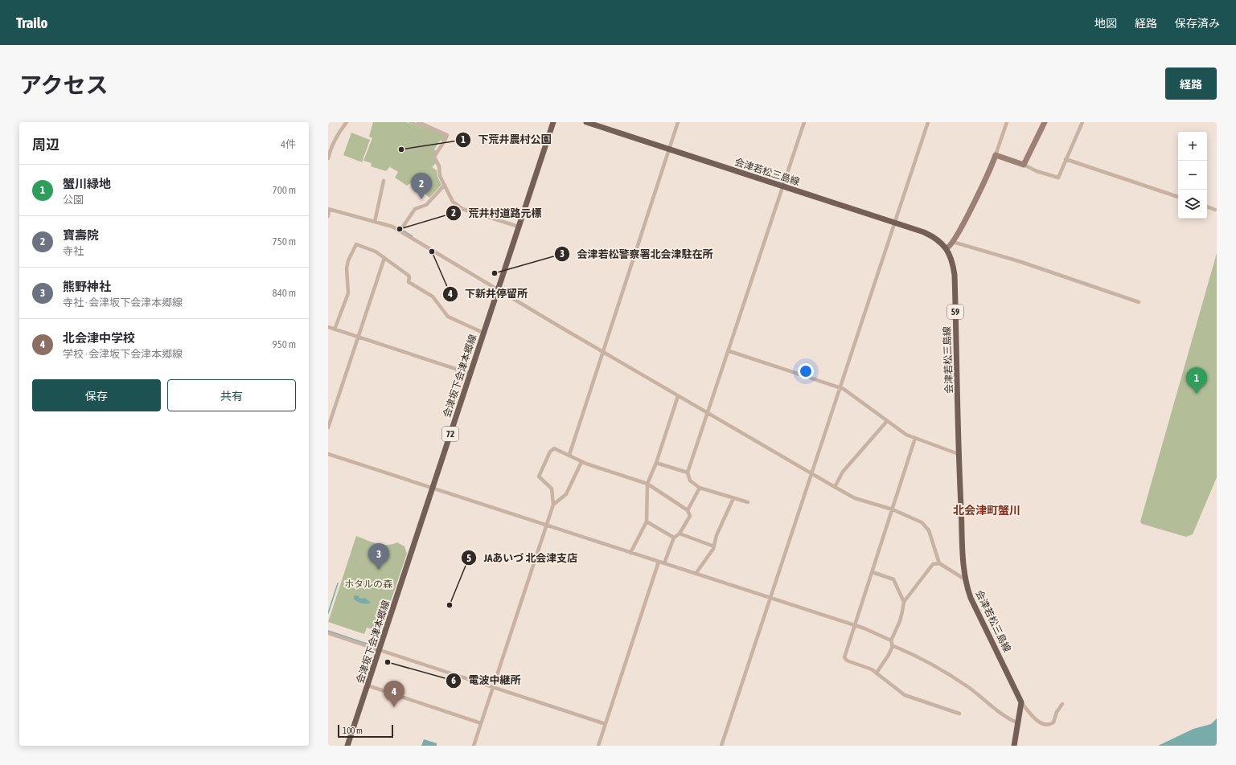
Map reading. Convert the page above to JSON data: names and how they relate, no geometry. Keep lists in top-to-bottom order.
{
  "streets": {
    "main road": [
      "会津若松三島線",
      "59",
      "会津坂下会津本郷線",
      "72"
    ]
  },
  "districts": ["北会津町蟹川"],
  "parks": ["ホタルの森"],
  "places": [
    "下荒井農村公園",
    "荒井村道路元標",
    "下新井停留所",
    "会津若松警察署北会津駐在所",
    "JAあいづ 北会津支店",
    "電波中継所"
  ],
  "scale_bar": "100 m",
  "page": {
    "header": "Trailo",
    "nav": ["地図", "経路", "保存済み"],
    "title": "アクセス",
    "buttons": [
      "経路",
      ["保存", "共有"]
    ],
    "heading": ["周辺", "4件"],
    "map_buttons": ["+", "−"],
    "list": [
      {
        "mark": "1",
        "name": "蟹川緑地",
        "note": "公園",
        "value": "700 m"
      },
      {
        "mark": "2",
        "name": "寶壽院",
        "note": "寺社",
        "value": "750 m"
      },
      {
        "mark": "3",
        "name": "熊野神社",
        "note": "寺社 · 会津坂下会津本郷線",
        "value": "840 m"
      },
      {
        "mark": "4",
        "name": "北会津中学校",
        "note": "学校 · 会津坂下会津本郷線",
        "value": "950 m"
      }
    ],
    "pins": [
      "2",
      "1",
      "3",
      "4"
    ],
    "scale": "100 m"
  }
}
